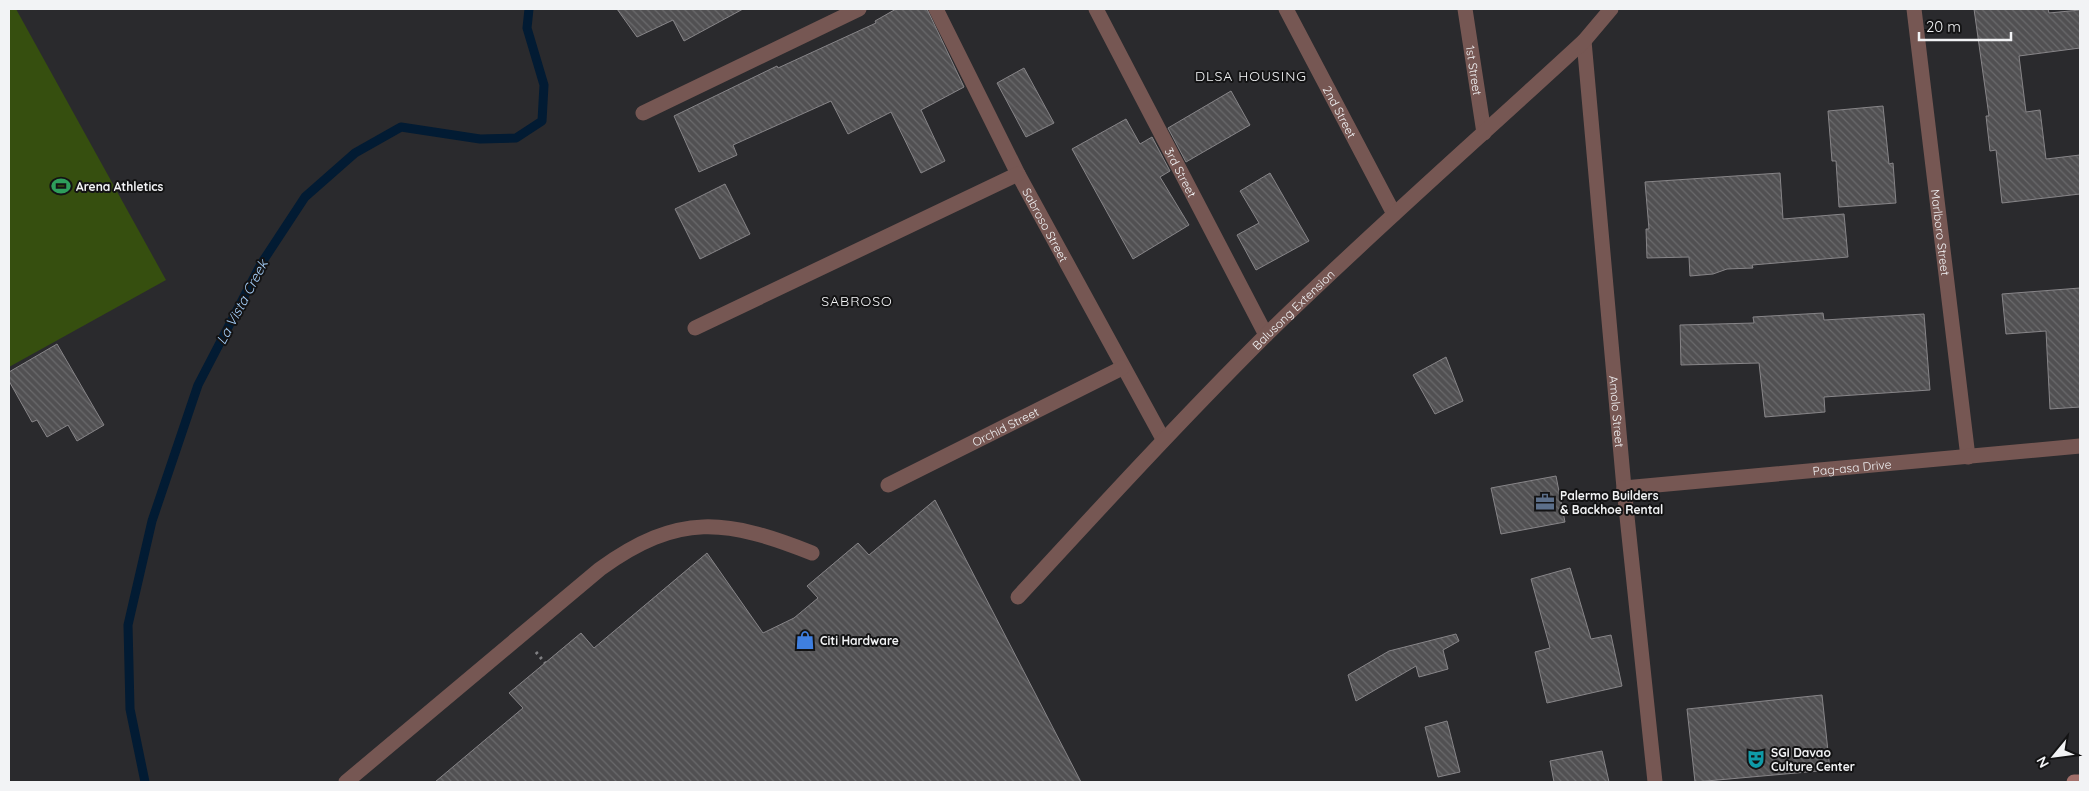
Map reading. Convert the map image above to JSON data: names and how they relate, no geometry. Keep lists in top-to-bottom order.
{
  "streets": {
    "street": [
      "1st Street",
      "2nd Street",
      "3rd Street",
      "Sabroso Street",
      "Marlboro Street",
      "Balusong Extension",
      "Amolo Street",
      "Orchid Street",
      "Pag-asa Drive"
    ]
  },
  "crossings": [
    ["1st Street", "Balusong Extension"],
    ["2nd Street", "Balusong Extension"],
    ["3rd Street", "Balusong Extension"],
    ["Sabroso Street", "Balusong Extension"],
    ["Sabroso Street", "Orchid Street"],
    ["Marlboro Street", "Pag-asa Drive"],
    ["Balusong Extension", "Amolo Street"],
    ["Amolo Street", "Pag-asa Drive"]
  ],
  "districts": ["DLSA HOUSING", "SABROSO"],
  "water": ["La Vista Creek"],
  "places": {
    "sports": ["Arena Athletics"],
    "office": ["Palermo Builders & Backhoe Rental"],
    "shop": ["Citi Hardware"],
    "theatre": ["SGI Davao Culture Center"]
  },
  "scale_bar": "20 m",
  "north": "bottom left"
}
